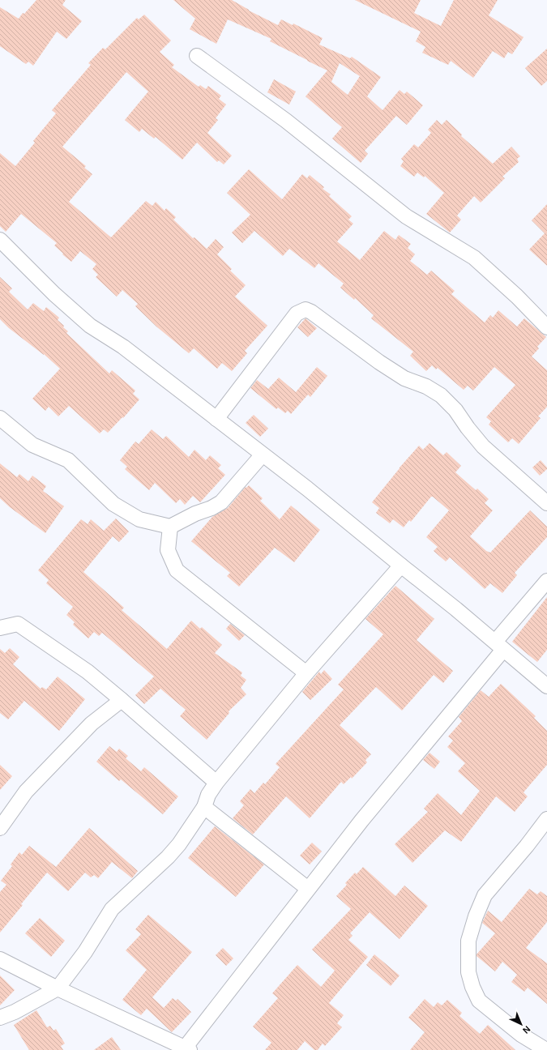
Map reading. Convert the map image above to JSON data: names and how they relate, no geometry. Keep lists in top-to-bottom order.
{
  "north": "bottom right"
}
